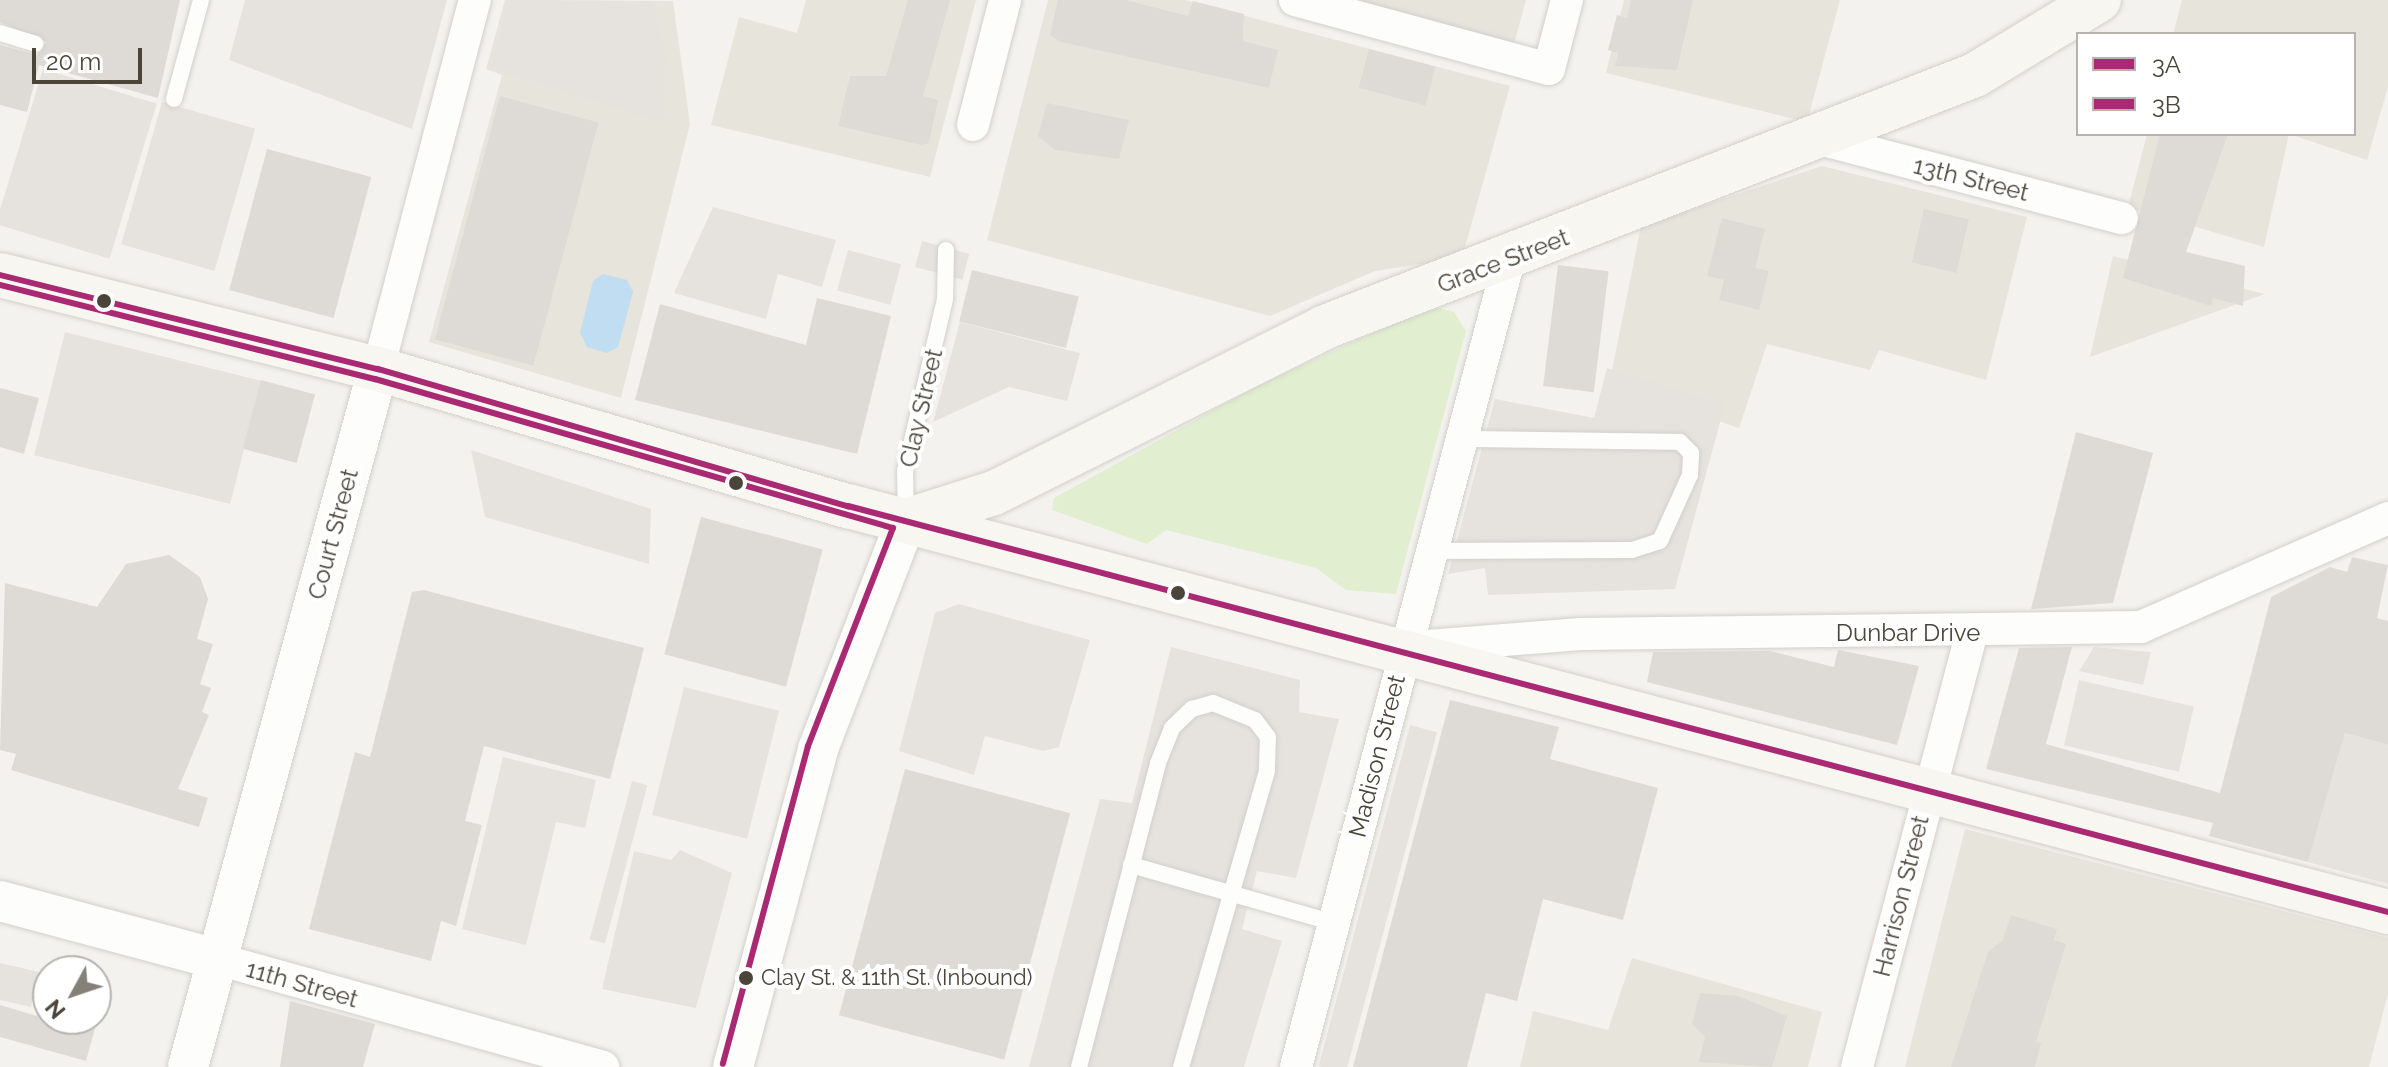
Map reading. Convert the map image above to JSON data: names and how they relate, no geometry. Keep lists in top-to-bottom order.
{
  "streets": {
    "main road": ["Grace Street"],
    "street": [
      "13th Street",
      "Clay Street",
      "Court Street",
      "Dunbar Drive",
      "Madison Street",
      "Harrison Street",
      "11th Street"
    ]
  },
  "crossings": [
    ["13th Street", "Grace Street"],
    ["Grace Street", "Clay Street"],
    ["Grace Street", "Madison Street"],
    ["Court Street", "11th Street"],
    ["Dunbar Drive", "Madison Street"],
    ["Dunbar Drive", "Harrison Street"]
  ],
  "places": ["Clay St. & 11th St. (Inbound)"],
  "lines": ["transit line 3A", "transit line 3B"],
  "legend": ["3A", "3B"],
  "scale_bar": "20 m",
  "north": "bottom left"
}
